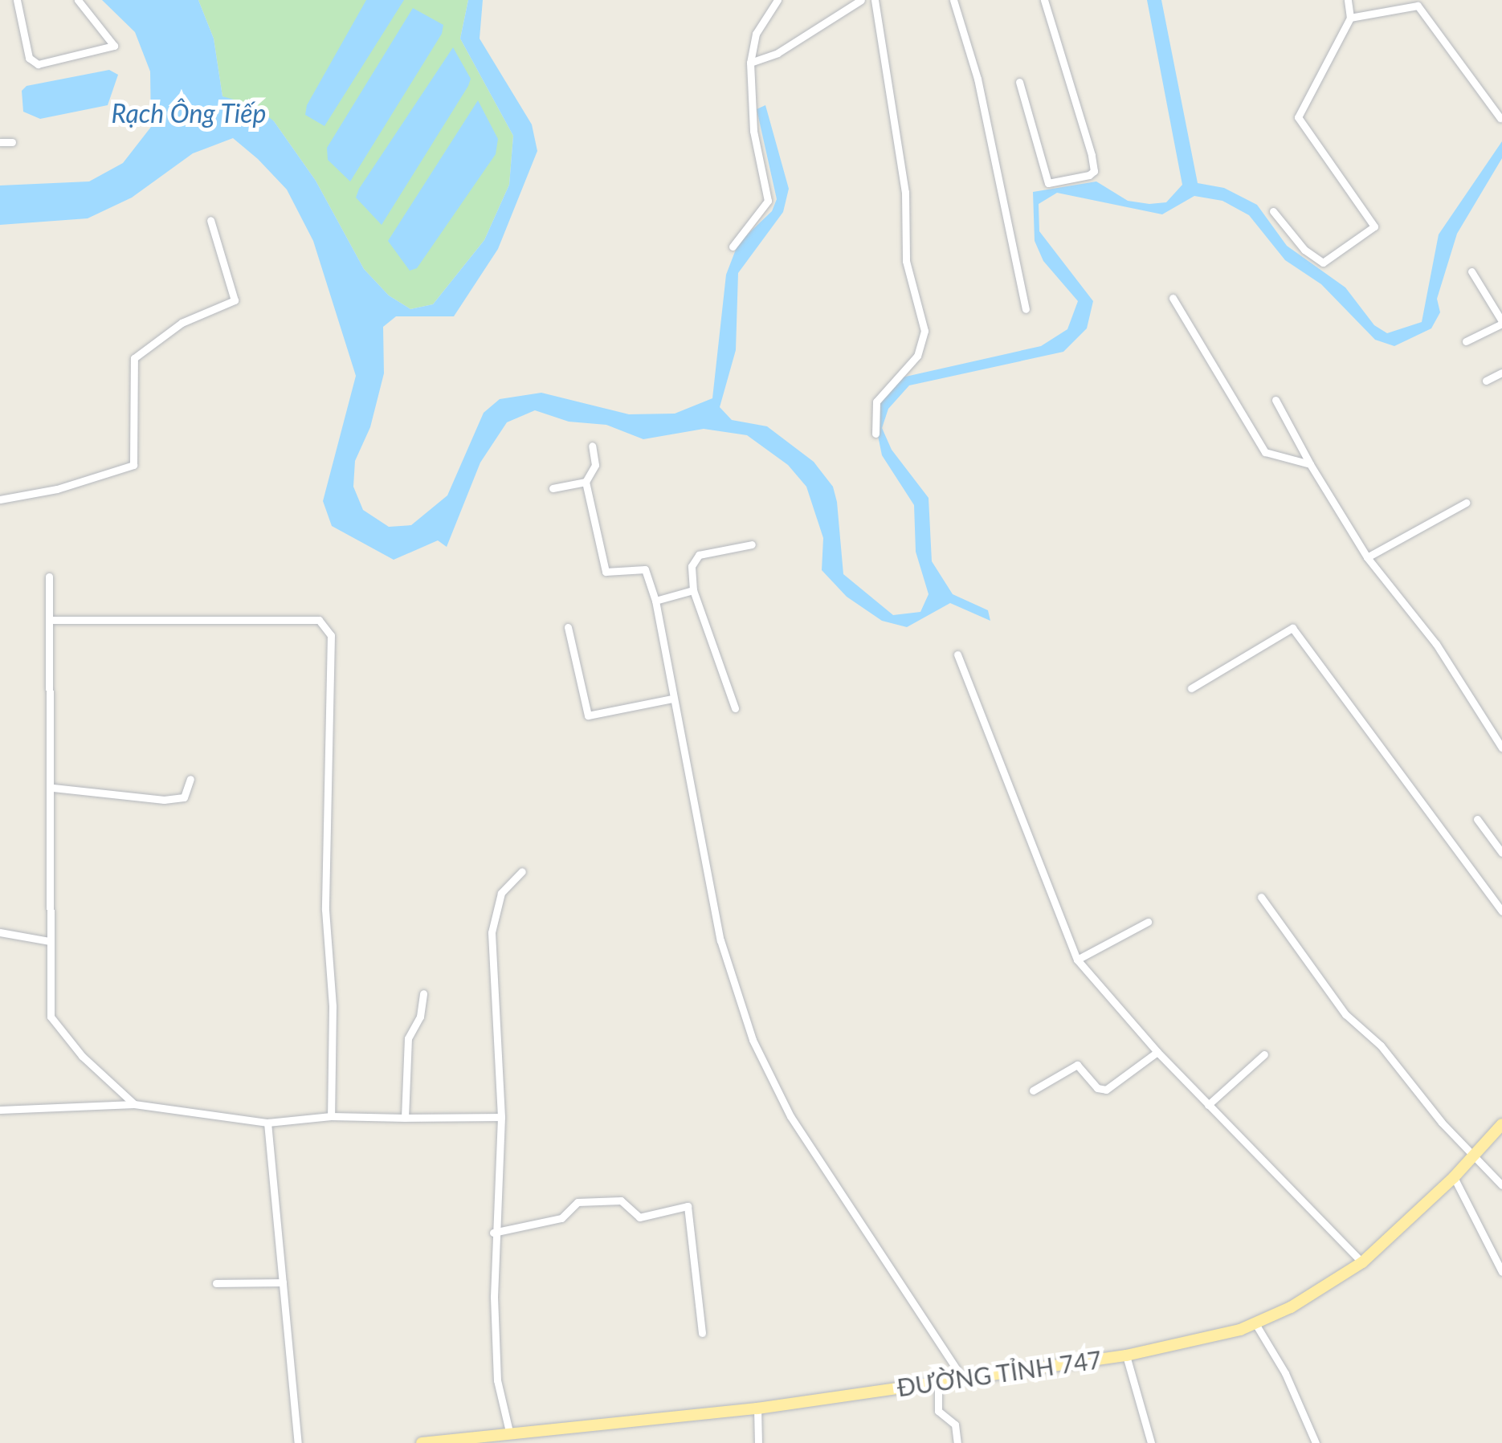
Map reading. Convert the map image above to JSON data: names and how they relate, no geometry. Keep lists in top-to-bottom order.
{
  "streets": {
    "main road": ["ĐƯỜNG TỈNH 747"]
  },
  "water": ["Rạch Ông Tiếp"]
}
